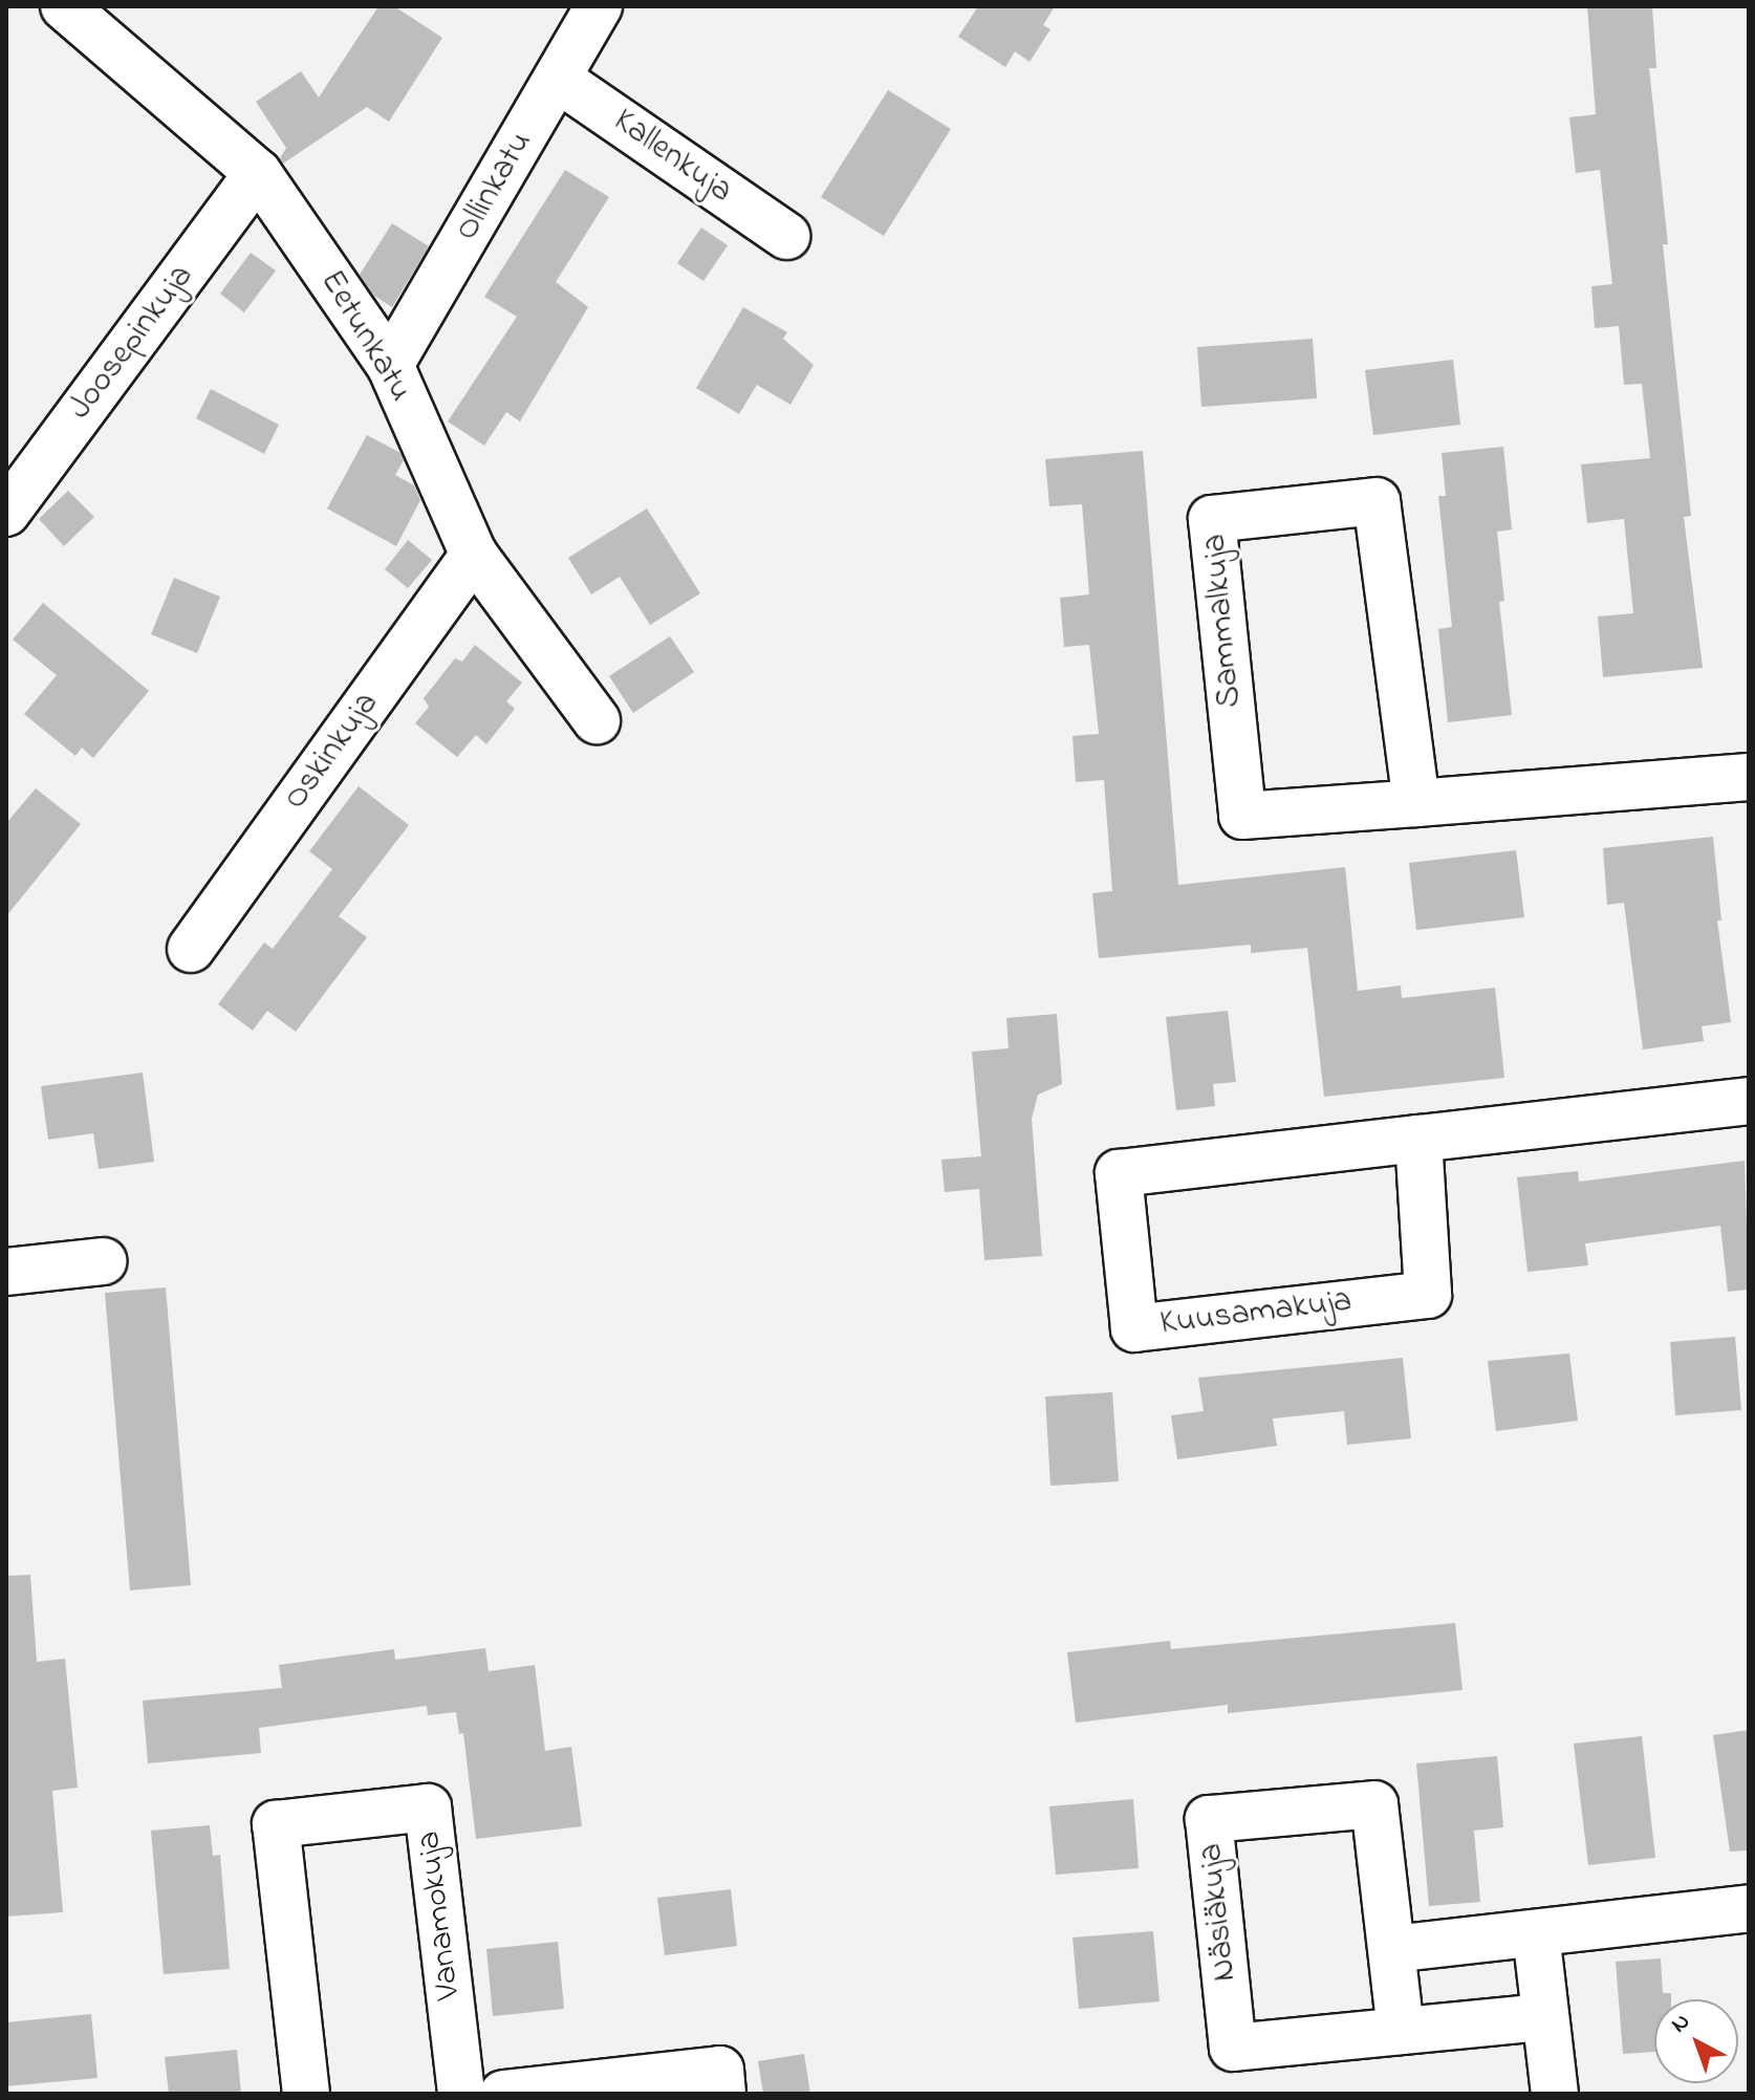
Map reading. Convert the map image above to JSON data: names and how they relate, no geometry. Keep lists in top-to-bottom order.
{
  "streets": {
    "street": [
      "Kallenkuja",
      "Ollinkatu",
      "Eetunkatu",
      "Joosepinkuja",
      "Sammalkuja",
      "Oskinkuja",
      "Kuusamakuja",
      "Näsiäkuja",
      "Vanamokuja"
    ]
  },
  "crossings": [
    ["Kallenkuja", "Ollinkatu"],
    ["Ollinkatu", "Eetunkatu"],
    ["Eetunkatu", "Joosepinkuja"],
    ["Eetunkatu", "Oskinkuja"]
  ],
  "north": "top left"
}
